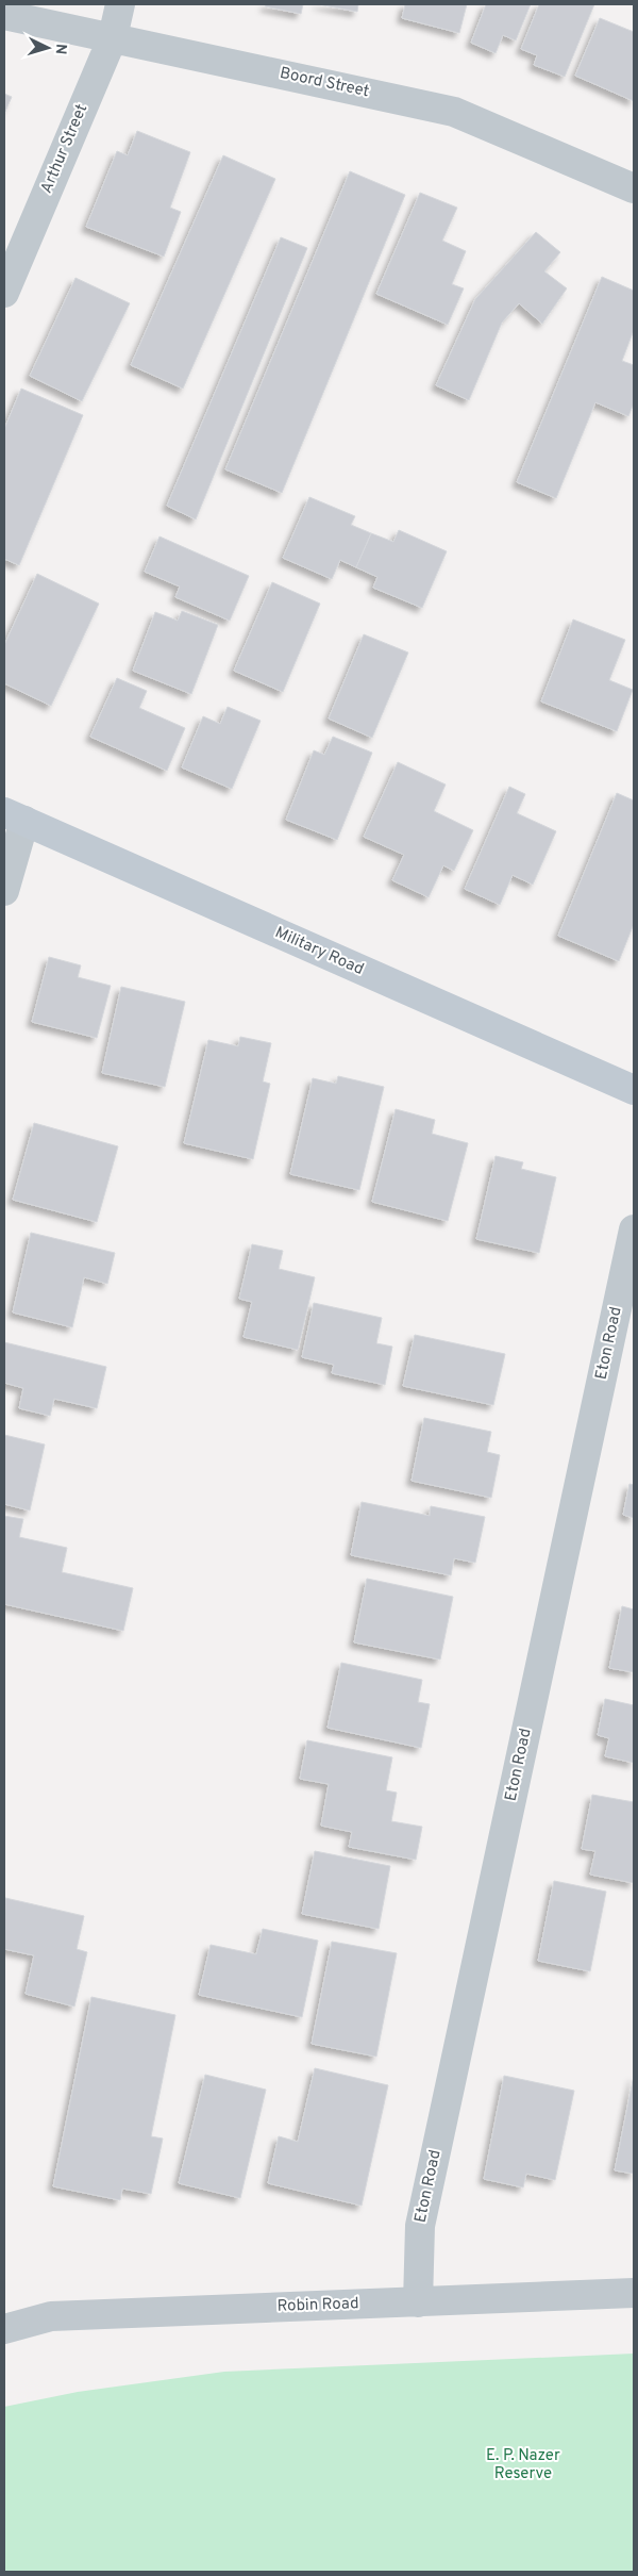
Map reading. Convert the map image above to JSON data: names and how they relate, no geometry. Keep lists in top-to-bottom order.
{
  "streets": {
    "main road": ["Military Road"],
    "street": [
      "Boord Street",
      "Arthur Street",
      "Eton Road",
      "Robin Road"
    ]
  },
  "crossings": [
    ["Boord Street", "Arthur Street"],
    ["Eton Road", "Robin Road"]
  ],
  "parks": ["E. P. Nazer Reserve"],
  "north": "right"
}
